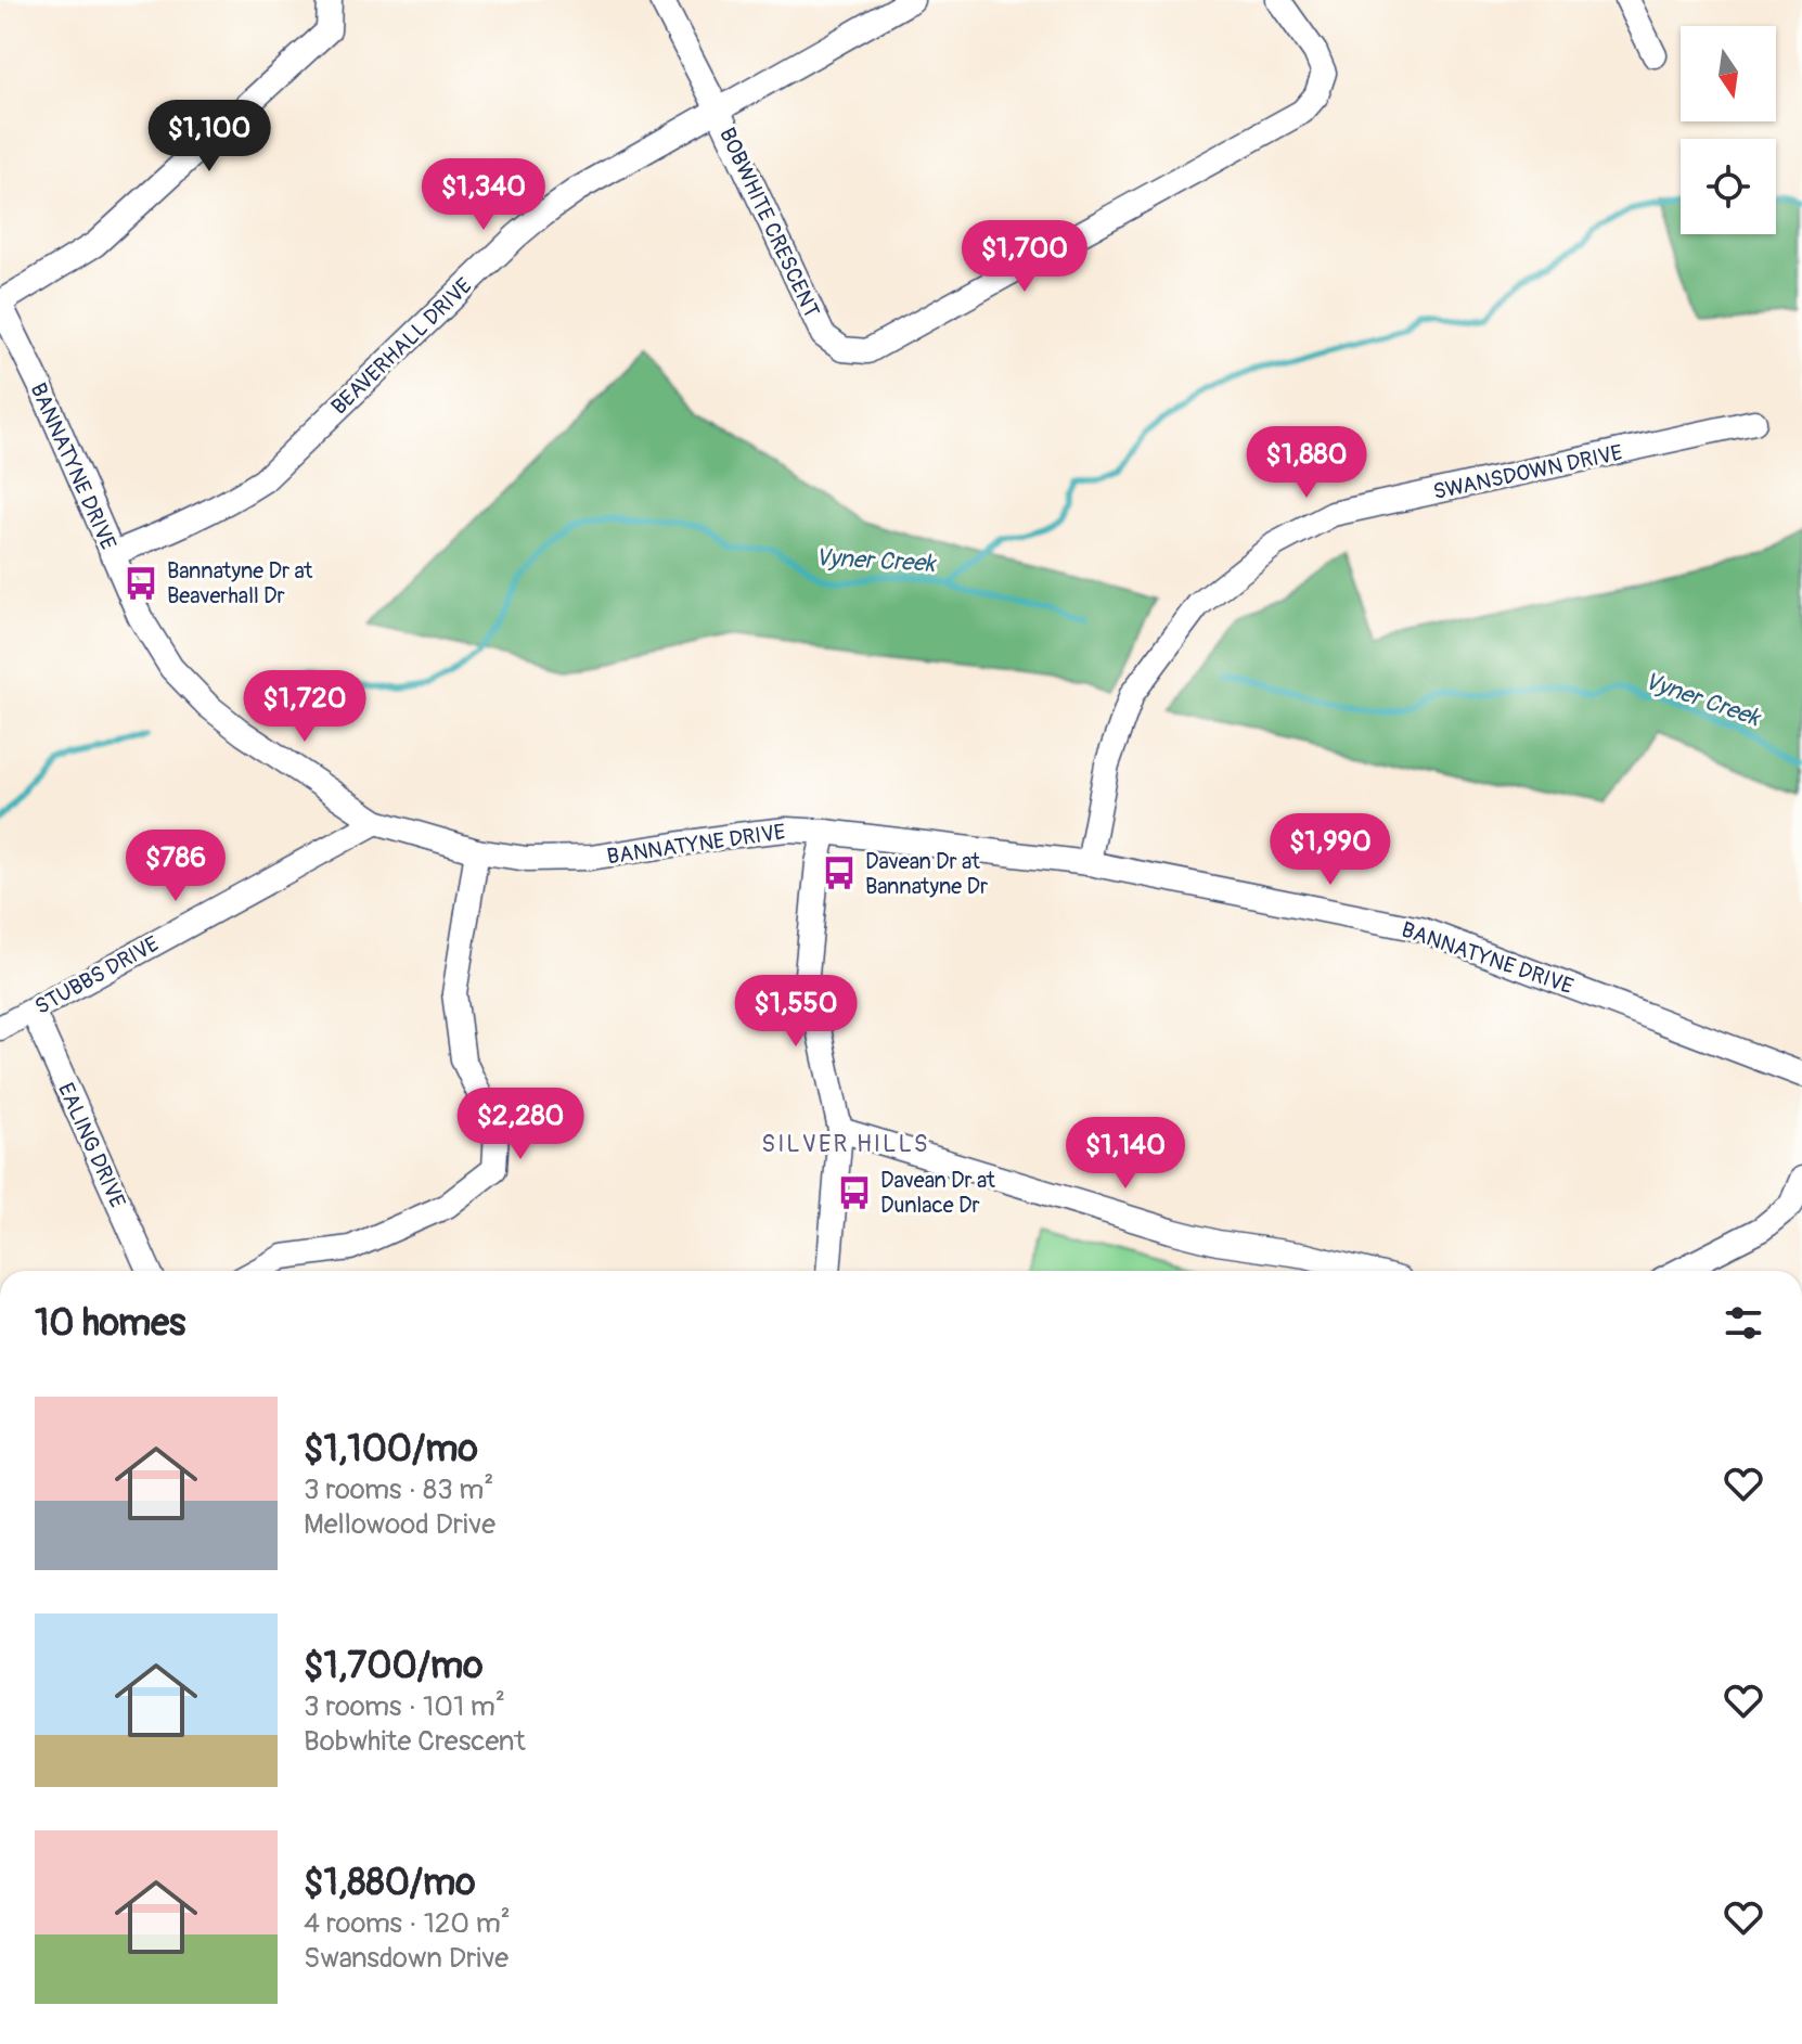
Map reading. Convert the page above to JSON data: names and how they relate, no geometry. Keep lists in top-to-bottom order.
{
  "streets": {
    "street": [
      "BOBWHITE CRESCENT",
      "BEAVERHALL DRIVE",
      "BANNATYNE DRIVE",
      "SWANSDOWN DRIVE",
      "STUBBS DRIVE",
      "EALING DRIVE"
    ]
  },
  "crossings": [
    ["BOBWHITE CRESCENT", "BEAVERHALL DRIVE"],
    ["BEAVERHALL DRIVE", "BANNATYNE DRIVE"],
    ["BANNATYNE DRIVE", "SWANSDOWN DRIVE"],
    ["BANNATYNE DRIVE", "STUBBS DRIVE"],
    ["STUBBS DRIVE", "EALING DRIVE"]
  ],
  "districts": ["SILVER HILLS"],
  "water": ["Vyner Creek"],
  "places": {
    "bus stop": ["Bannatyne Dr at Beaverhall Dr", "Davean Dr at Bannatyne Dr", "Davean Dr at Dunlace Dr"]
  },
  "north": "bottom",
  "page": {
    "price": [
      "$1,100",
      "$1,340",
      "$1,700",
      "$1,880",
      "$1,720",
      "$1,990",
      "$786",
      "$1,550",
      "$2,280",
      "$1,140"
    ],
    "heading": "10 homes",
    "list": [
      {
        "name": "$1,100/mo",
        "note": "3 rooms · 83 m² · Mellowood Drive"
      },
      {
        "name": "$1,700/mo",
        "note": "3 rooms · 101 m² · Bobwhite Crescent"
      },
      {
        "name": "$1,880/mo",
        "note": "4 rooms · 120 m² · Swansdown Drive"
      }
    ]
  }
}
